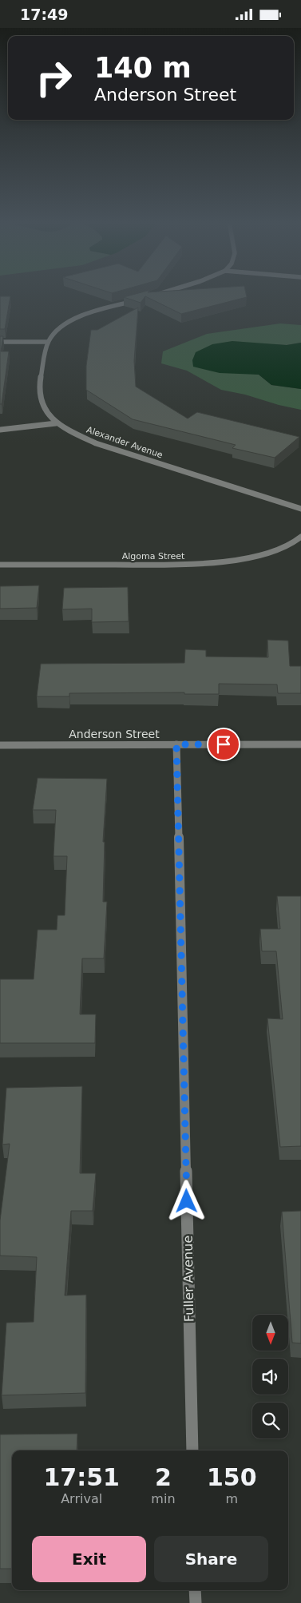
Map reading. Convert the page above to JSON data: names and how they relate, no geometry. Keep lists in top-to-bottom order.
{
  "streets": {
    "street": [
      "Alexander Avenue",
      "Algoma Street",
      "Anderson Street",
      "Fuller Avenue"
    ]
  },
  "crossings": [
    ["Anderson Street", "Fuller Avenue"]
  ],
  "north": "bottom",
  "page": {
    "status": "17:49",
    "turn": ["140 m", "Anderson Street"],
    "eta": [
      "17:51",
      "Arrival",
      "2",
      "min",
      "150",
      "m"
    ],
    "buttons": ["Exit", "Share"]
  }
}
